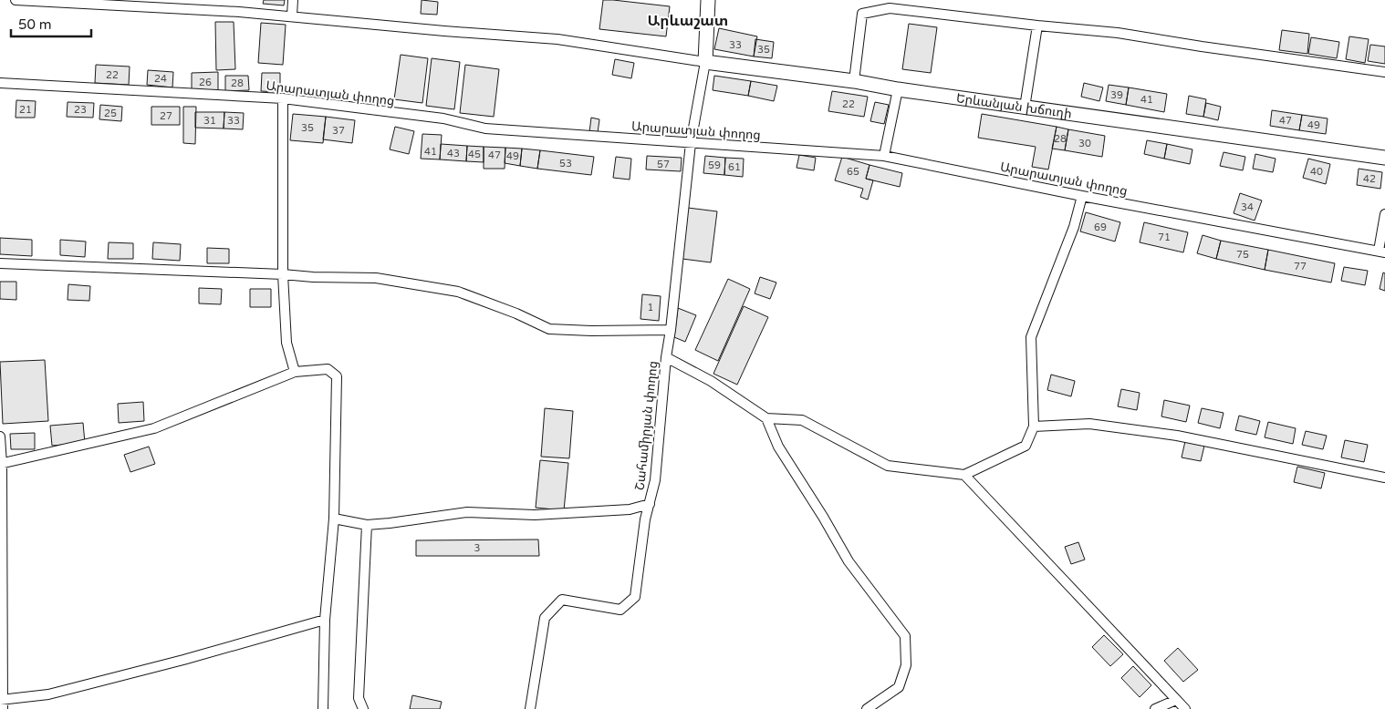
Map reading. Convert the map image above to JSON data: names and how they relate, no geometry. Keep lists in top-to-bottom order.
{
  "streets": {
    "main road": ["Երևանյան խճուղի"],
    "street": ["Արարատյան փողոց", "Շահամիրյան փողոց"]
  },
  "crossings": [
    ["Արարատյան փողոց", "Շահամիրյան փողոց"],
    ["Երևանյան խճուղի", "Շահամիրյան փողոց"]
  ],
  "districts": ["Արևաշատ"],
  "house_numbers": [
    "33",
    "35",
    "22",
    "24",
    "26",
    "28",
    "39",
    "41",
    "22",
    "21",
    "23",
    "25",
    "27",
    "31",
    "33",
    "47",
    "49",
    "35",
    "37",
    "28",
    "30",
    "41",
    "43",
    "45",
    "47",
    "49",
    "53",
    "57",
    "59",
    "61",
    "65",
    "40",
    "42",
    "34",
    "69",
    "71",
    "75",
    "77",
    "1",
    "3"
  ],
  "scale_bar": "50 m"
}
